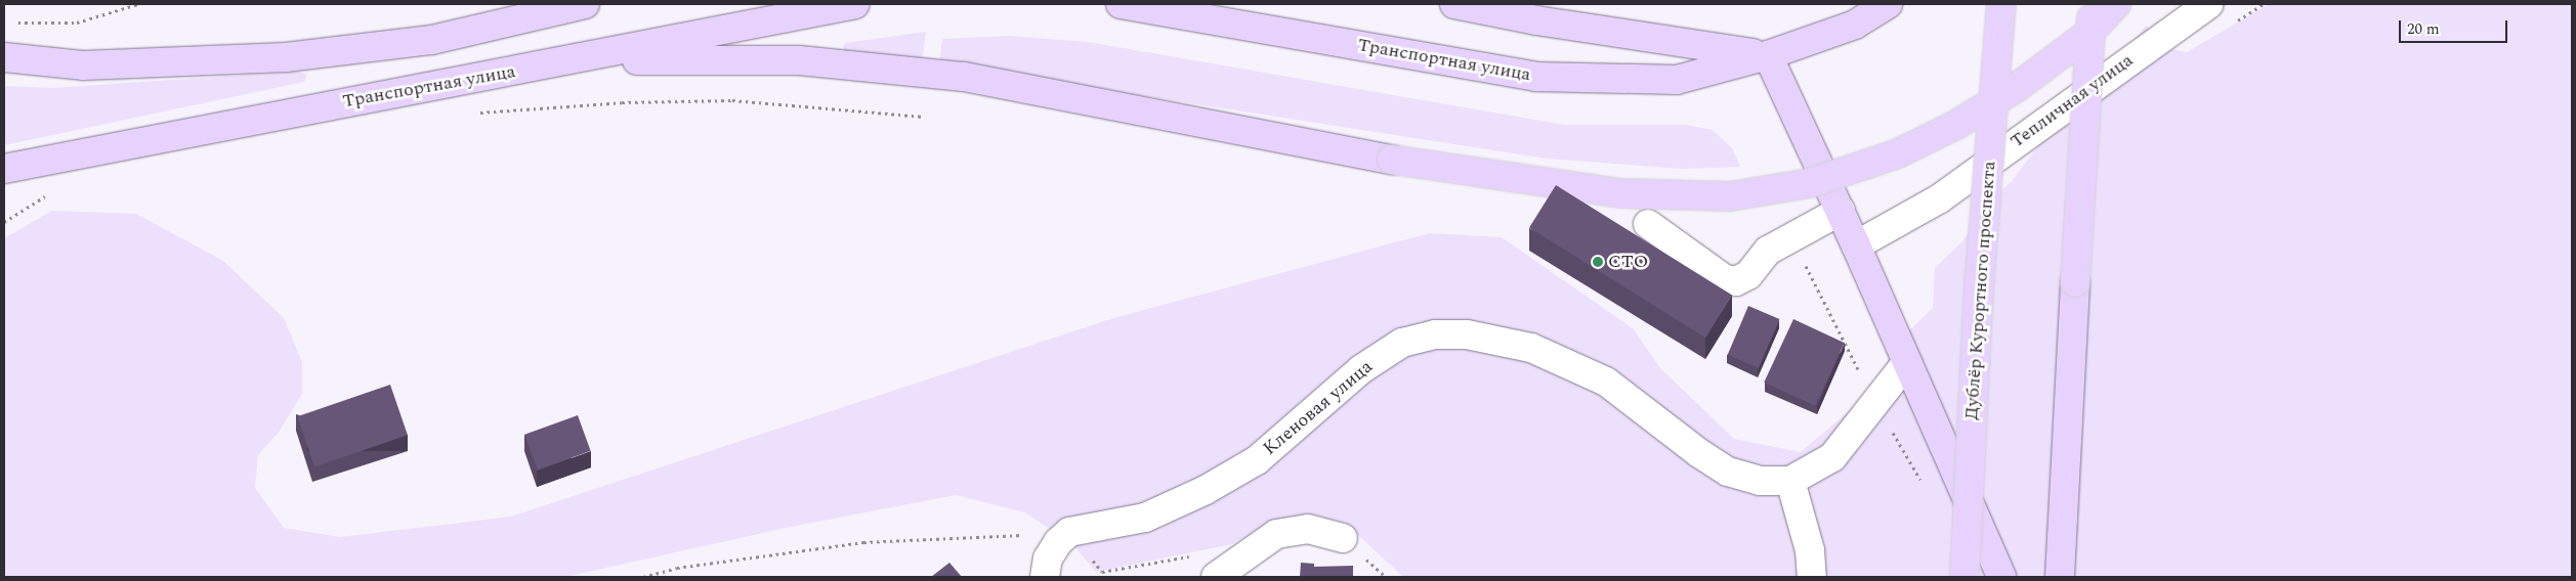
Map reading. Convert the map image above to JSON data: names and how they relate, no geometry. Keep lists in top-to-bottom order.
{
  "streets": {
    "main road": ["Транспортная улица", "Дублёр Курортного проспекта"],
    "street": ["Тепличная улица", "Кленовая улица"]
  },
  "places": ["СТО"],
  "scale_bar": "20 m"
}
